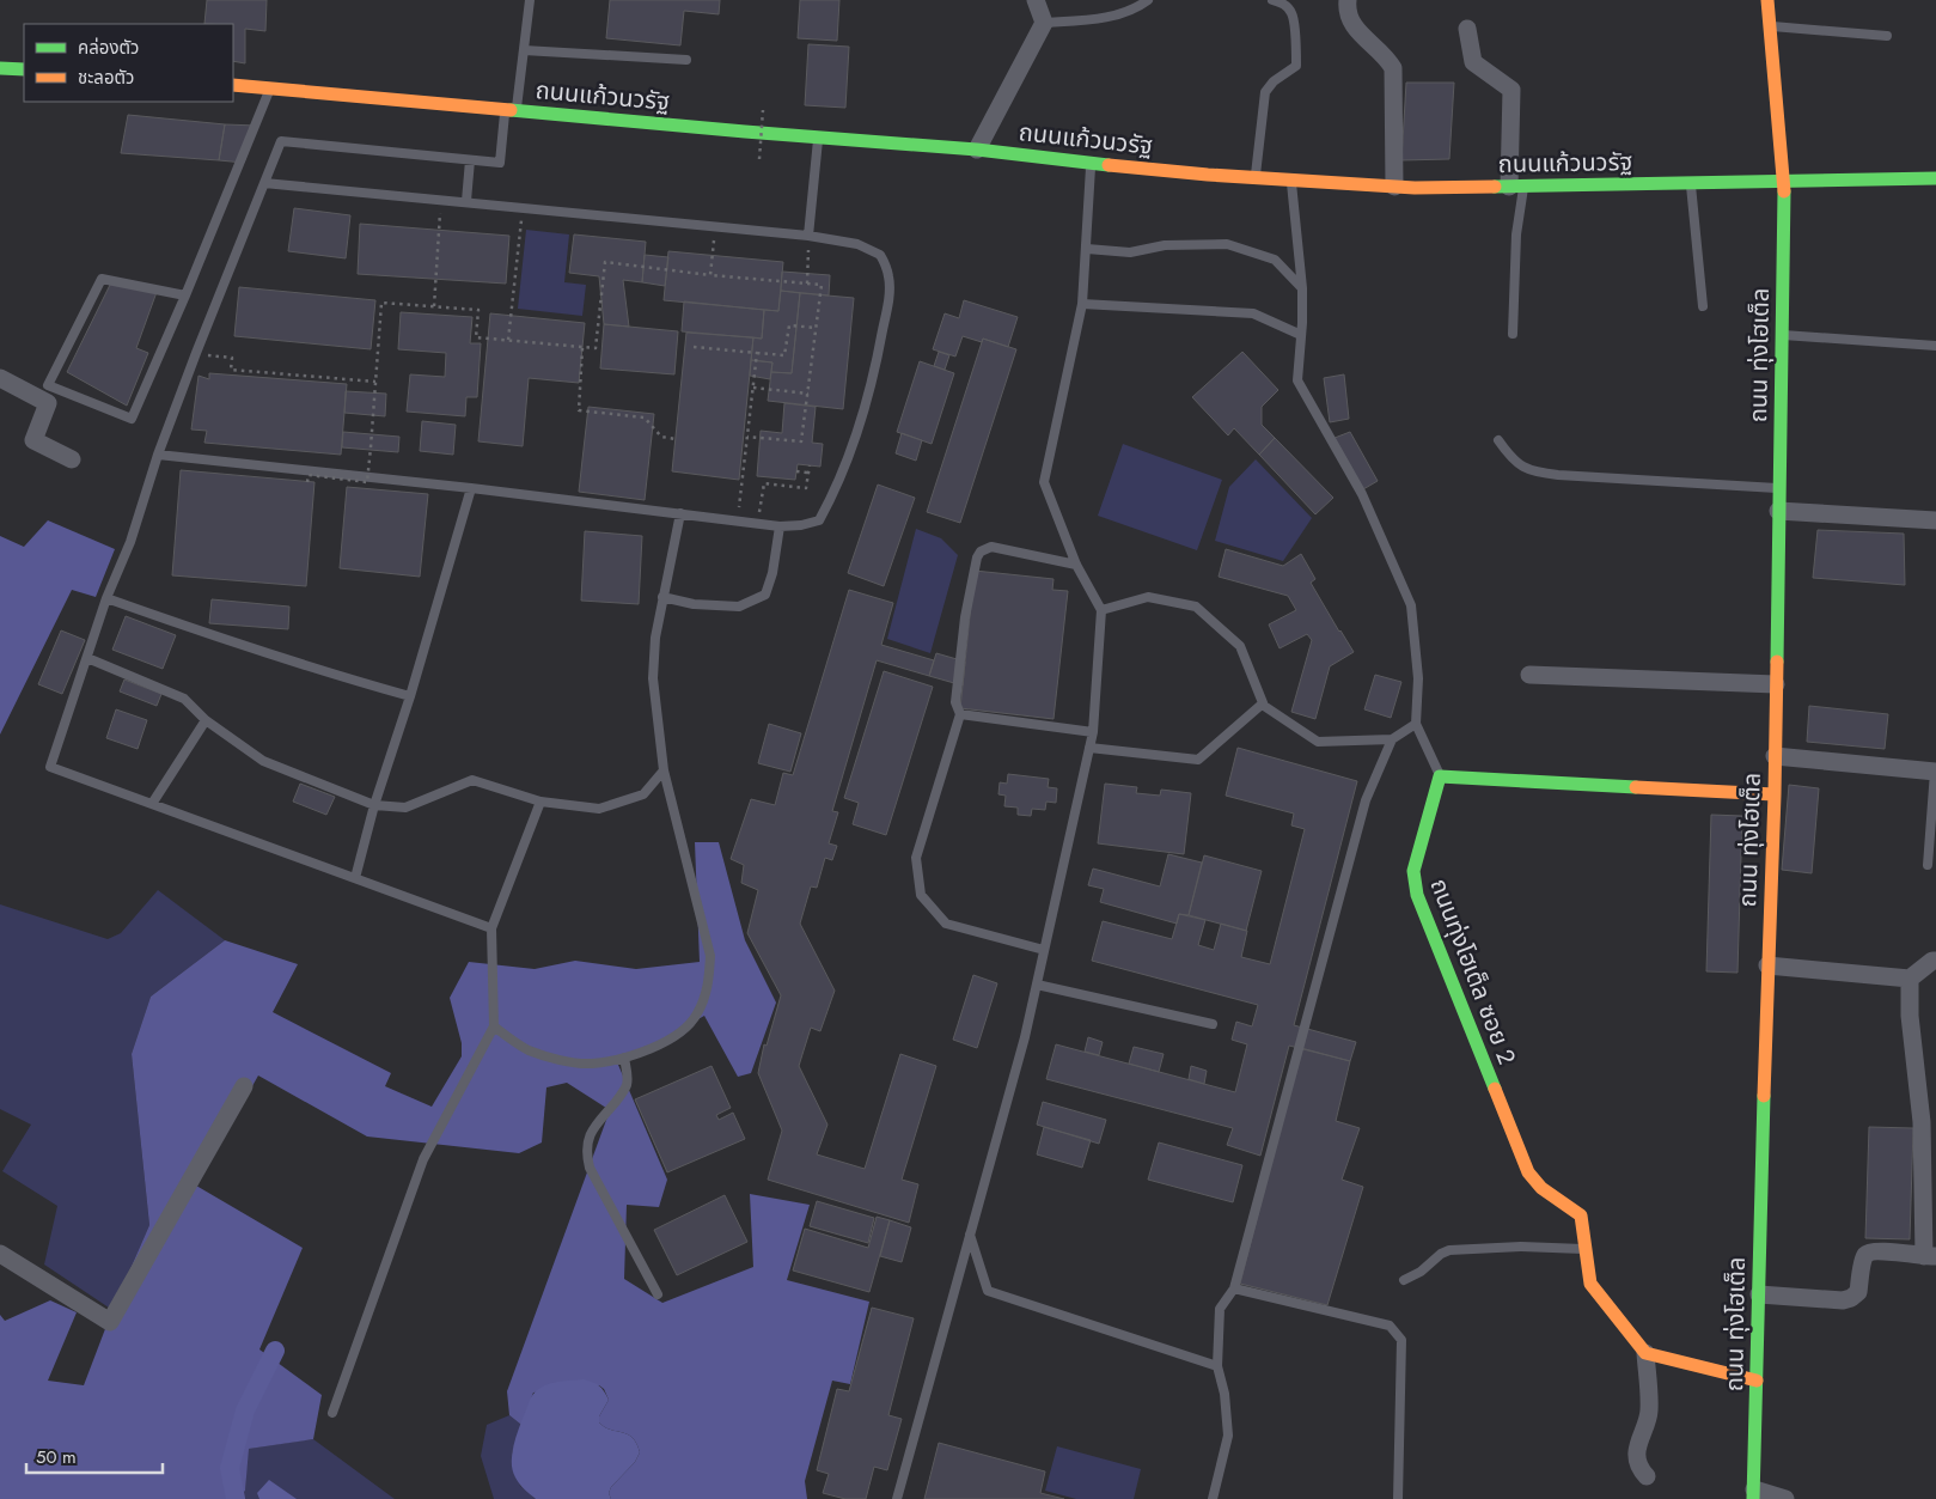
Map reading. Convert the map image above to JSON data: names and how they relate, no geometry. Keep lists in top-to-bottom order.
{
  "streets": {
    "street": ["ถนนแก้วนวรัฐ", "ถนน ทุ่งโฮเต็ล", "ถนนทุ่งโฮเต็ล ซอย 2"]
  },
  "crossings": [
    ["ถนนแก้วนวรัฐ", "ถนน ทุ่งโฮเต็ล"]
  ],
  "legend": ["คล่องตัว", "ชะลอตัว"],
  "scale_bar": "50 m"
}
